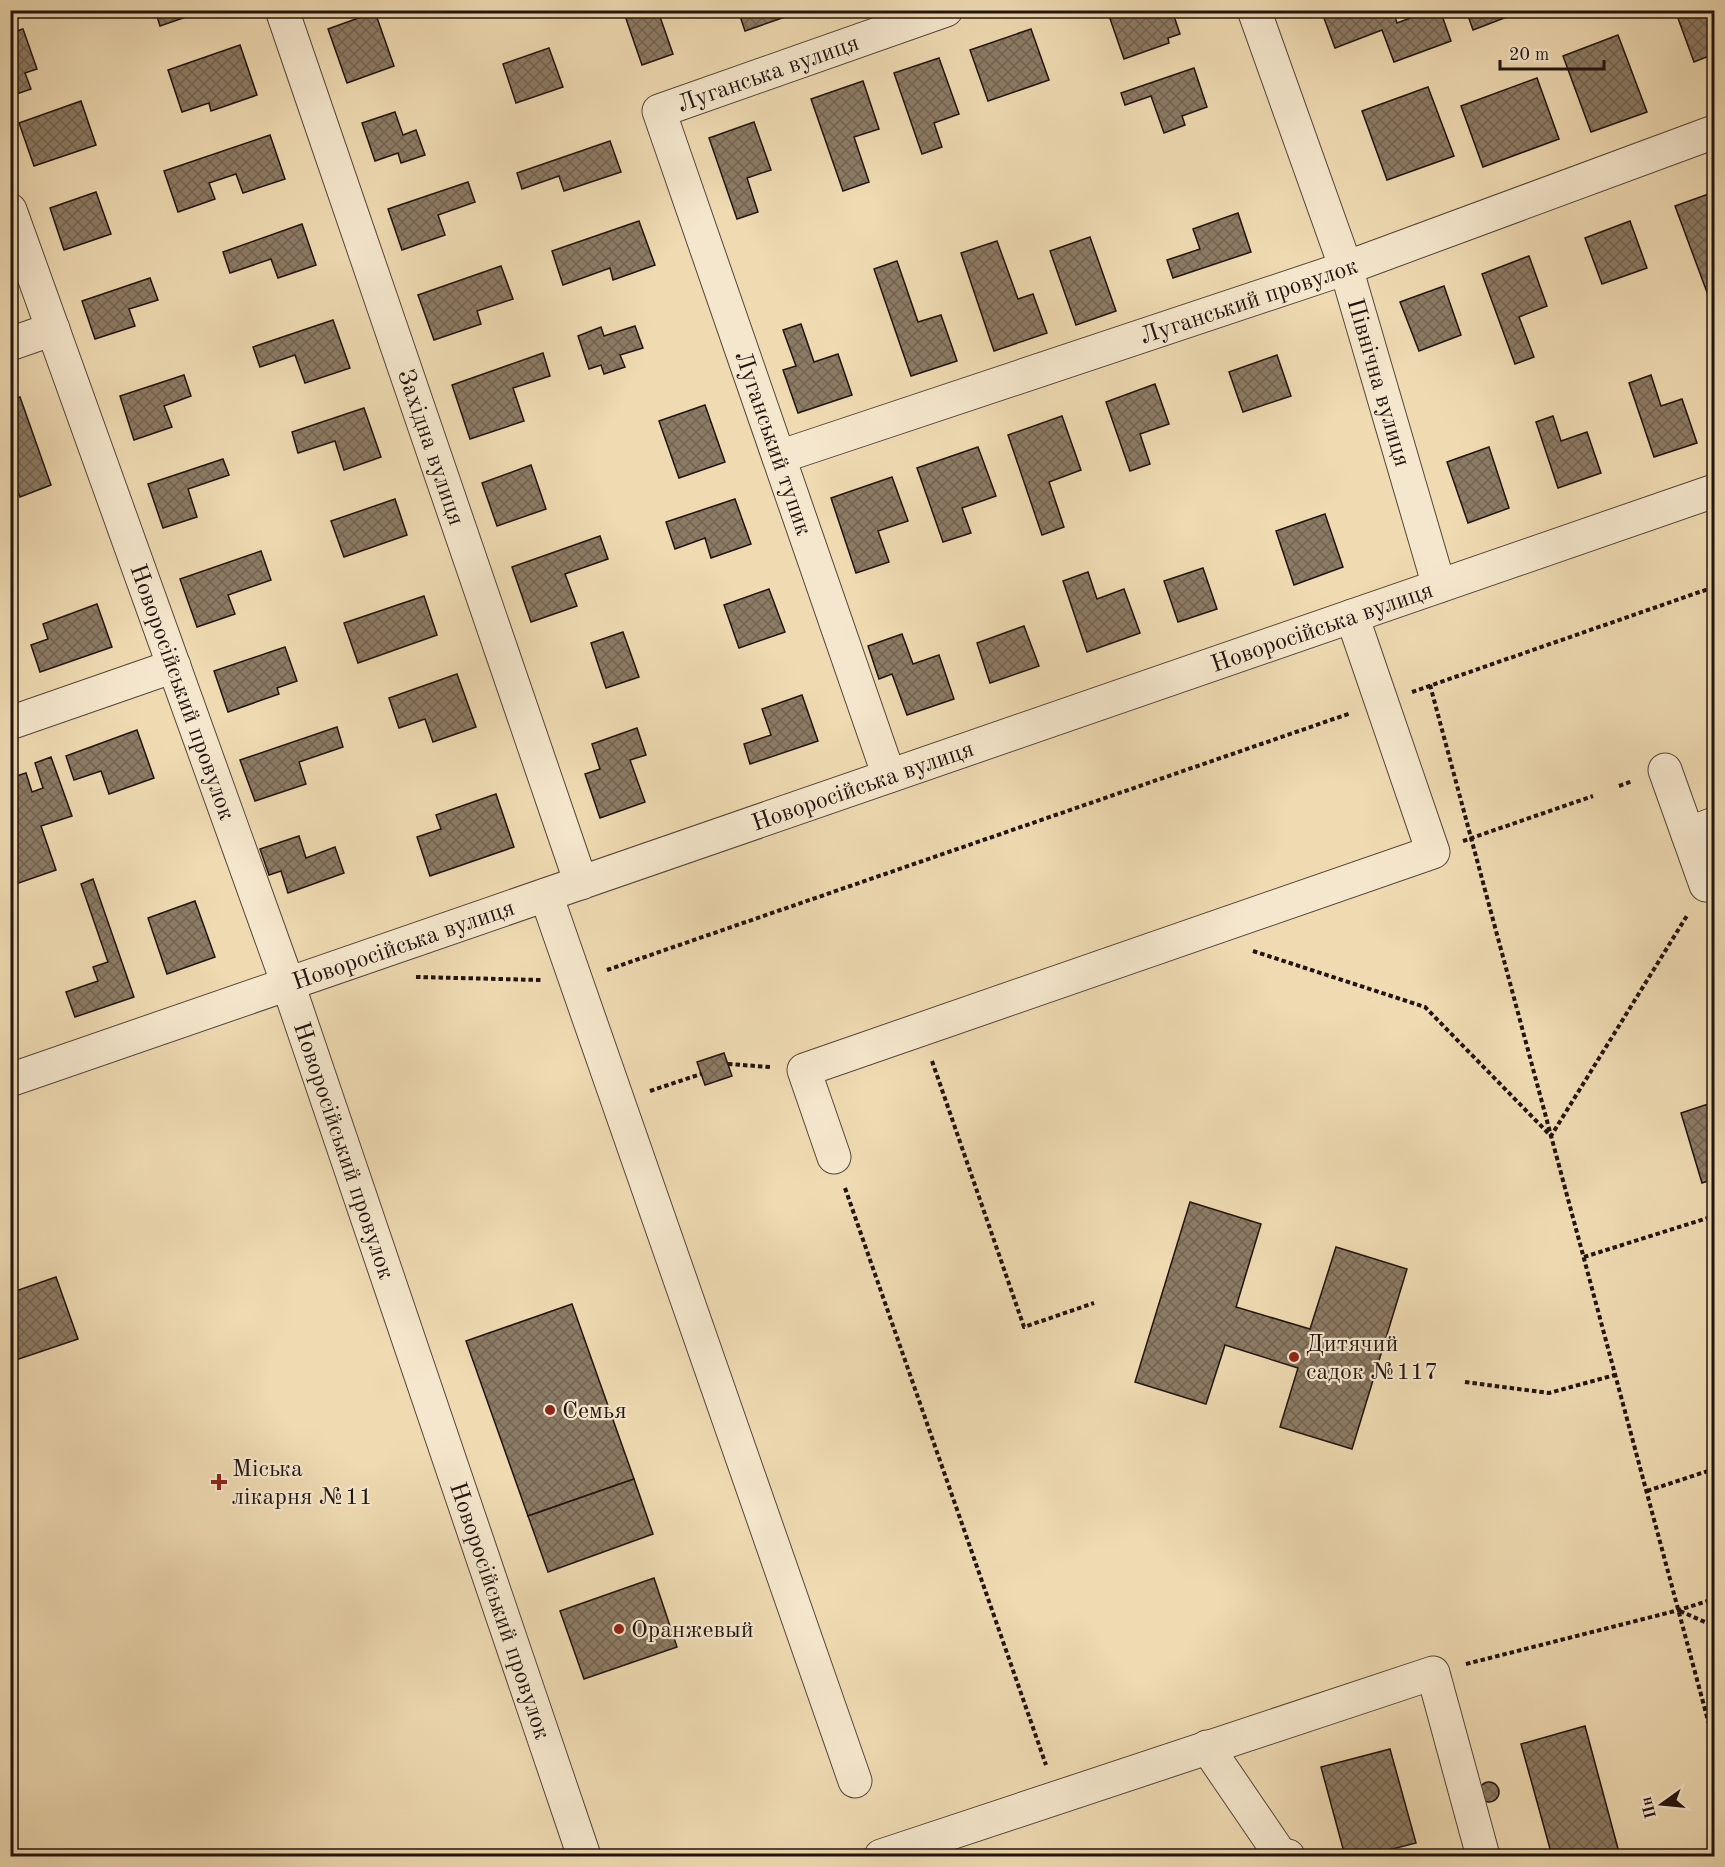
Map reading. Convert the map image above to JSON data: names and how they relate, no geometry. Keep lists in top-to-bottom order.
{
  "streets": {
    "street": [
      "Луганська вулиця",
      "Луганський провулок",
      "Північна вулиця",
      "Луганський тупик",
      "Західна вулиця",
      "Новоросійська вулиця",
      "Новоросійський провулок"
    ]
  },
  "crossings": [
    ["Луганська вулиця", "Луганський тупик"],
    ["Луганський провулок", "Північна вулиця"],
    ["Луганський провулок", "Луганський тупик"],
    ["Північна вулиця", "Новоросійська вулиця"],
    ["Луганський тупик", "Новоросійська вулиця"],
    ["Західна вулиця", "Новоросійська вулиця"],
    ["Новоросійська вулиця", "Новоросійський провулок"]
  ],
  "places": {
    "other": ["Дитячий садок №117", "Семья", "Оранжевый"],
    "health": ["Міська лікарня №11"]
  },
  "scale_bar": "20 m",
  "north": "left"
}
